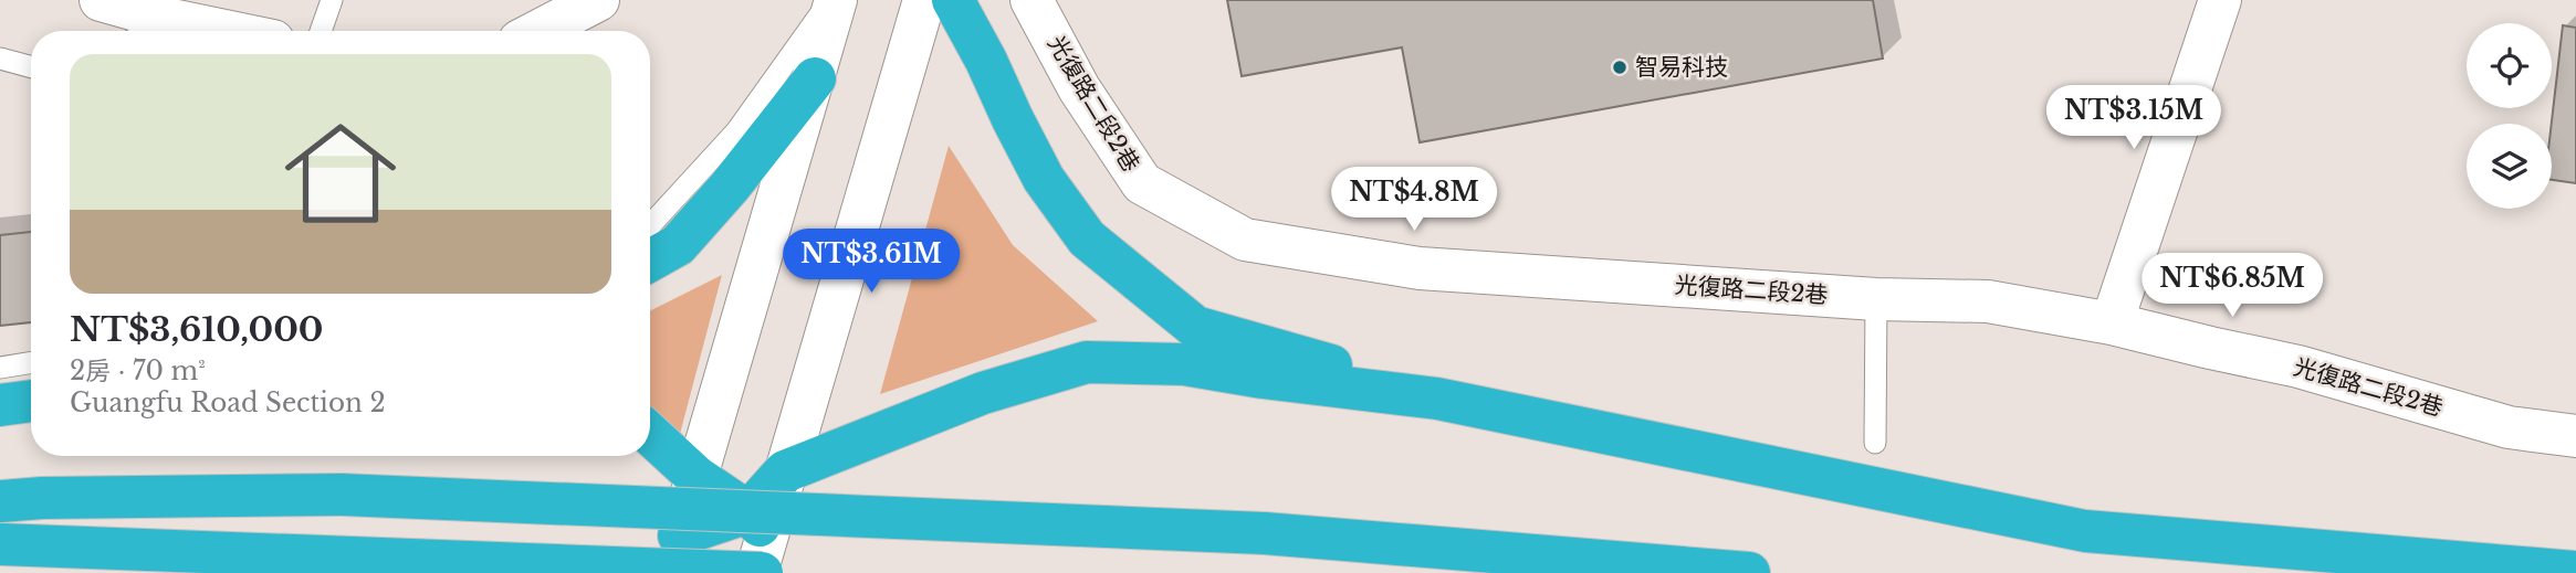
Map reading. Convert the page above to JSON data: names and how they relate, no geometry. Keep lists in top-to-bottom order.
{
  "streets": {
    "street": ["光復路二段2巷"]
  },
  "places": ["智易科技"],
  "page": {
    "list": [
      {
        "name": "NT$3,610,000",
        "note": "2房 · 70 m² · Guangfu Road Section 2"
      }
    ],
    "price": [
      "NT$3.15M",
      "NT$4.8M",
      "NT$3.61M",
      "NT$6.85M"
    ]
  }
}
